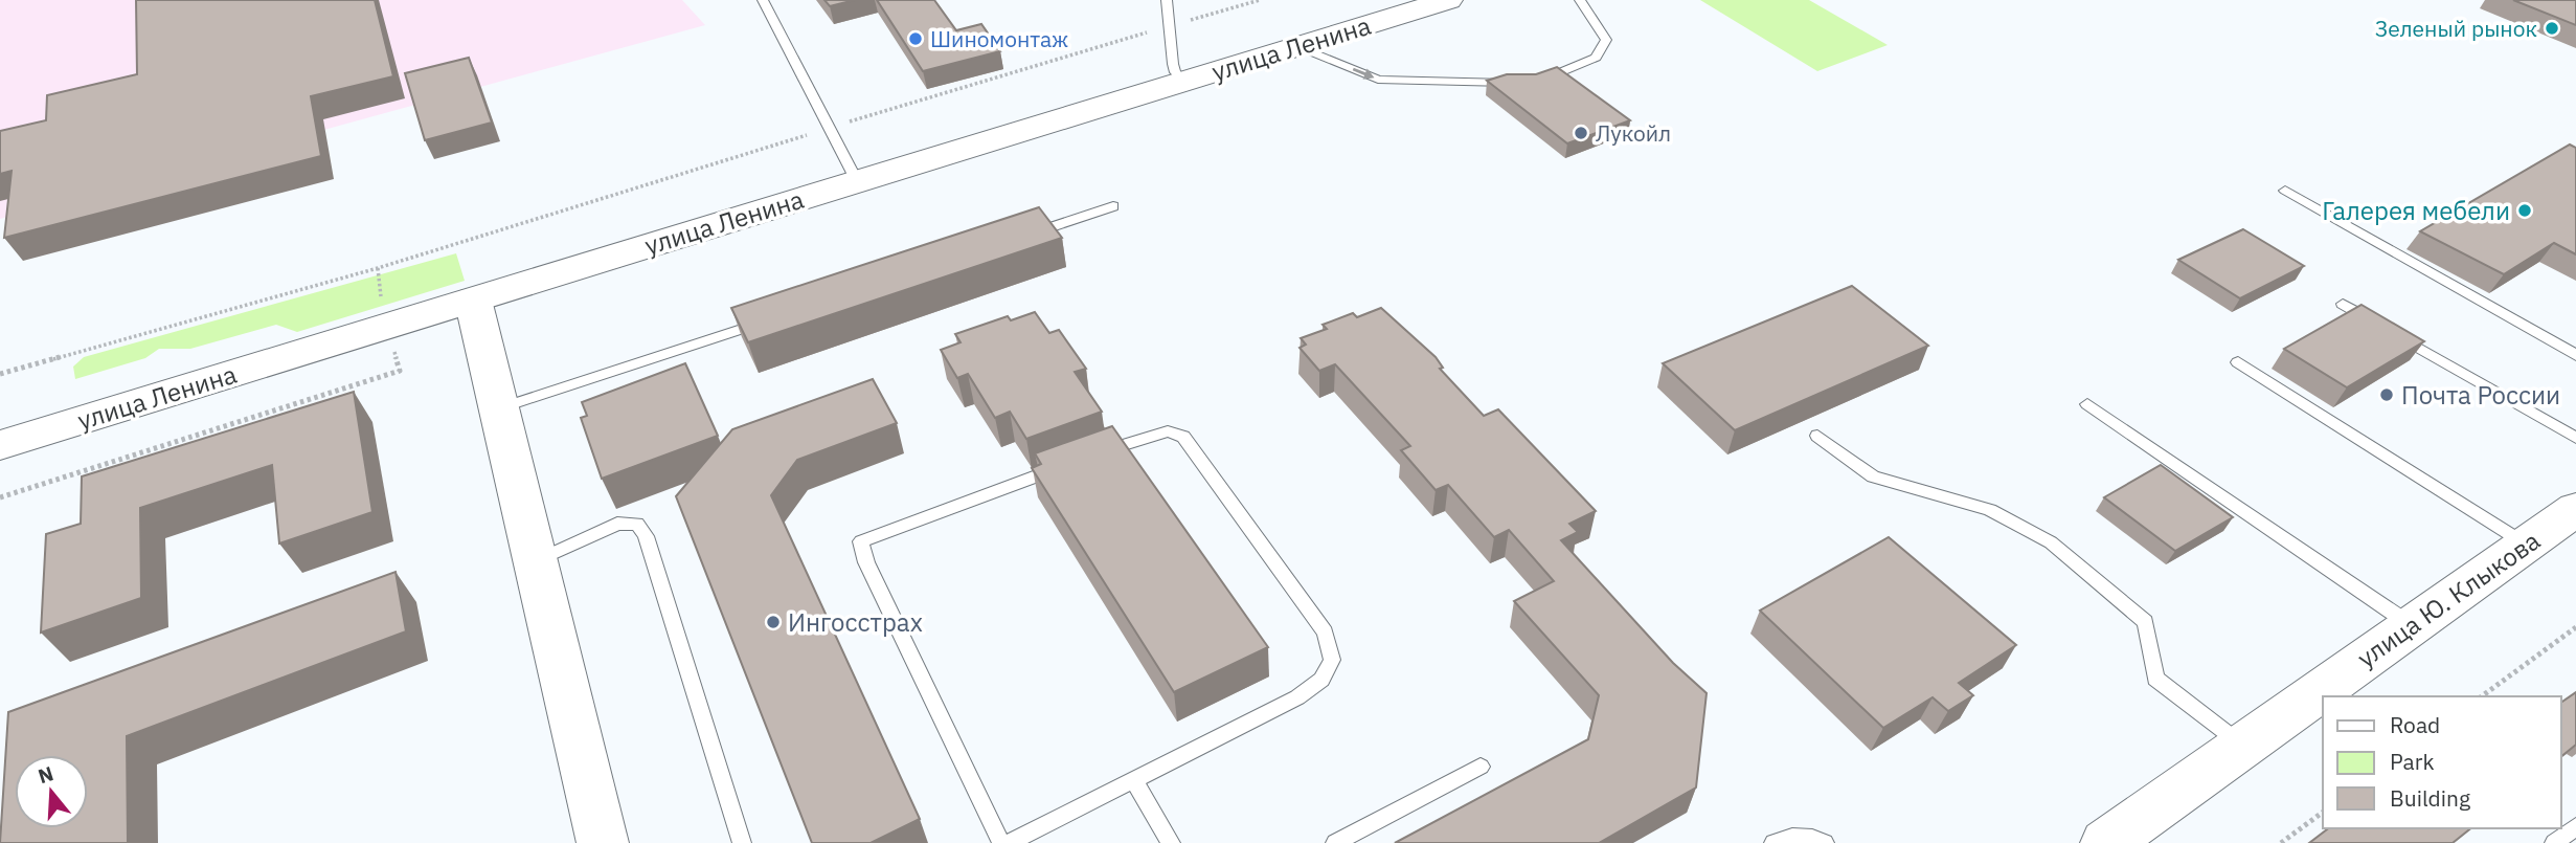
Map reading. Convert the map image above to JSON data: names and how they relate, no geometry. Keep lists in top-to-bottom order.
{
  "streets": {
    "main road": ["улица Ленина", "улица Ю. Клыкова"]
  },
  "places": [
    "Зеленый рынок",
    "Шиномонтаж",
    "Лукойл",
    "Галерея мебели",
    "Почта России",
    "Ингосстрах"
  ],
  "legend": ["Road", "Park", "Building"],
  "north": "top"
}
